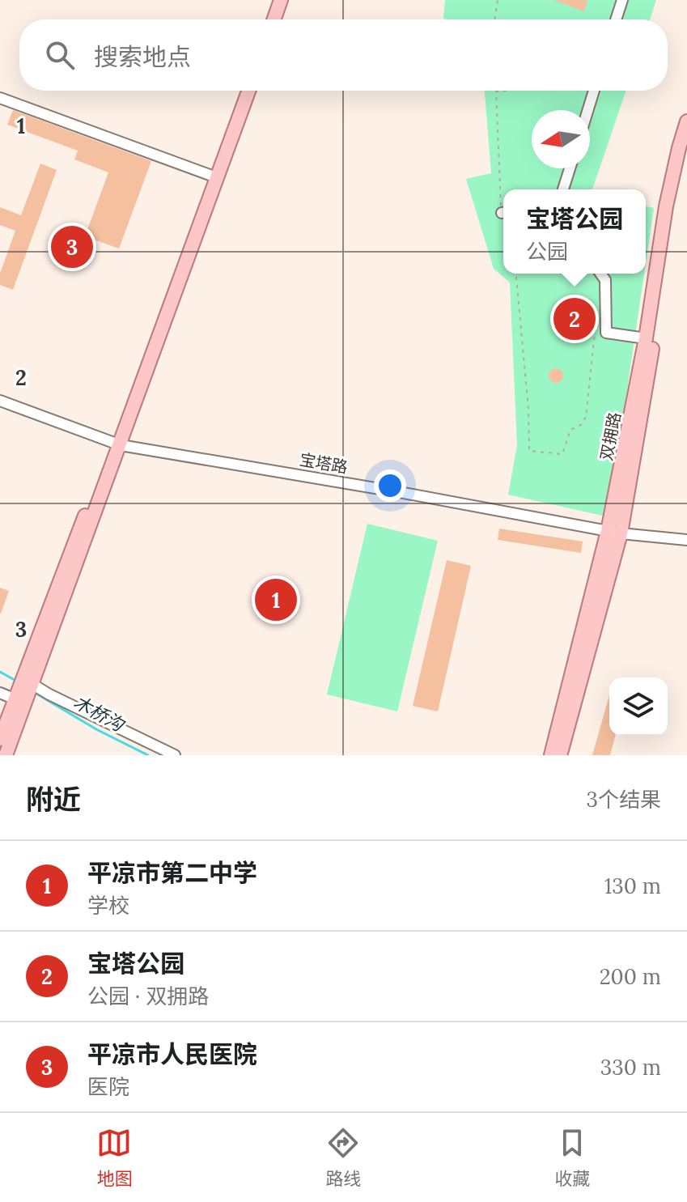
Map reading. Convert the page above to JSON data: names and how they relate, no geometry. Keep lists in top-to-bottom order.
{
  "streets": {
    "main road": ["双拥路"],
    "street": ["宝塔路"]
  },
  "crossings": [
    ["双拥路", "宝塔路"]
  ],
  "water": ["木桥沟"],
  "north": "left",
  "page": {
    "search": "搜索地点",
    "popup": ["宝塔公园", "公园"],
    "pins": ["3", "2", "1"],
    "heading": ["附近", "3个结果"],
    "list": [
      {
        "mark": "1",
        "name": "平凉市第二中学",
        "note": "学校",
        "value": "130 m"
      },
      {
        "mark": "2",
        "name": "宝塔公园",
        "note": "公园 · 双拥路",
        "value": "200 m"
      },
      {
        "mark": "3",
        "name": "平凉市人民医院",
        "note": "医院",
        "value": "330 m"
      }
    ],
    "nav": ["地图", "路线", "收藏"]
  },
  "grid": {
    "rows": ["1", "2", "3"]
  }
}
